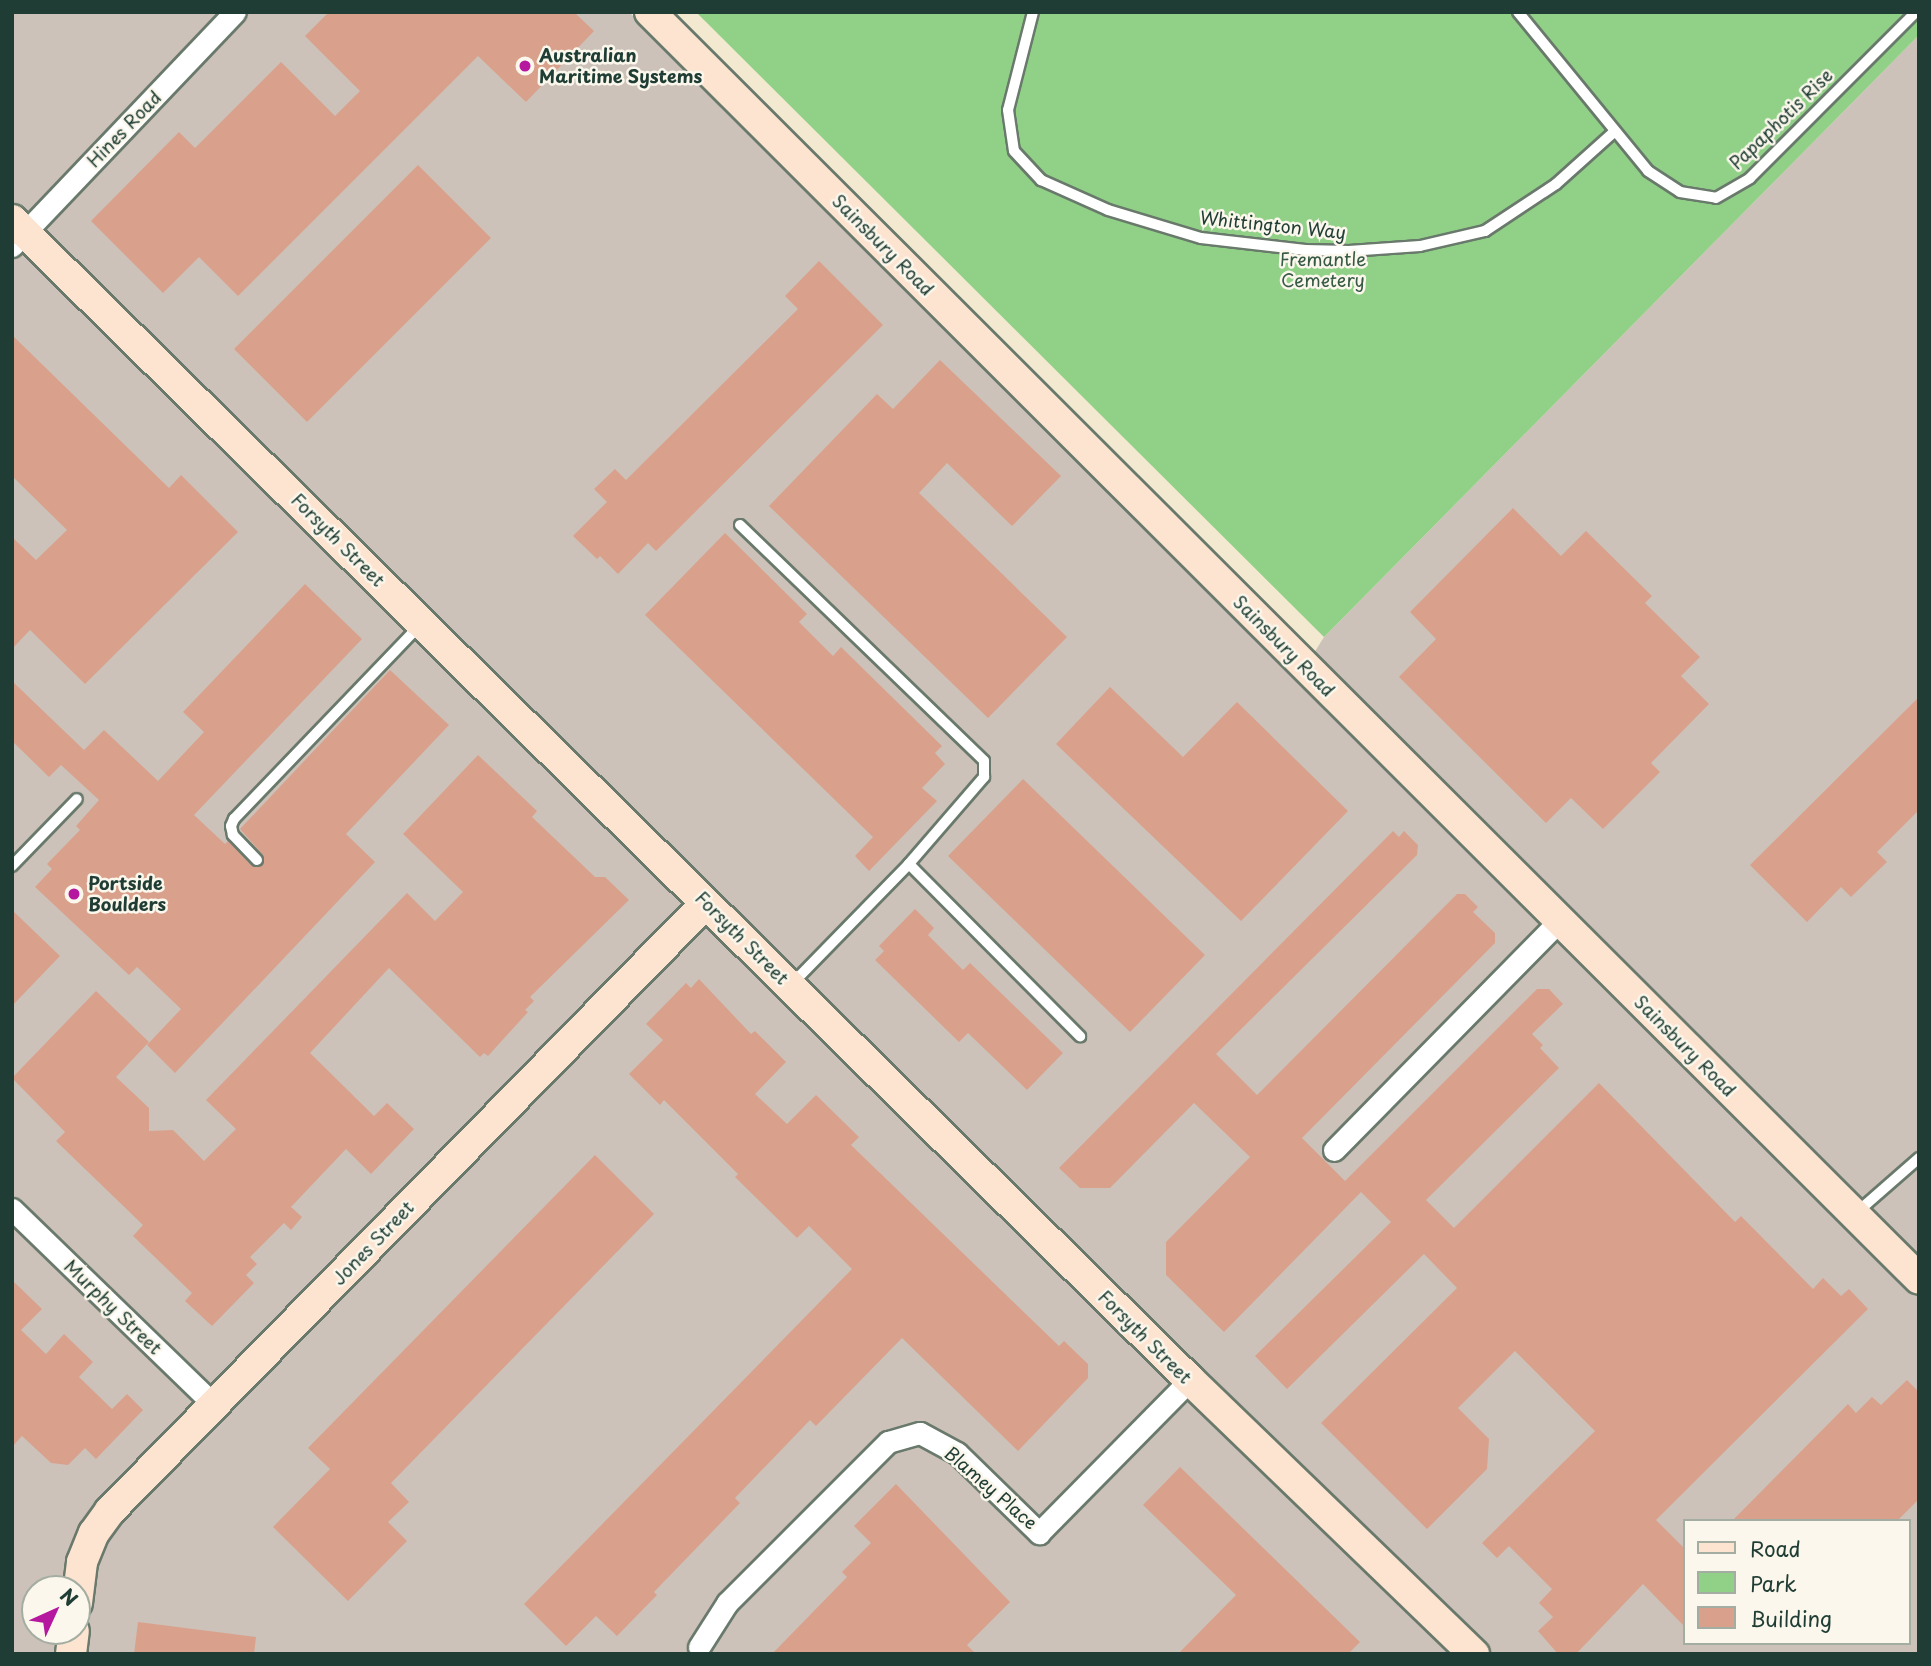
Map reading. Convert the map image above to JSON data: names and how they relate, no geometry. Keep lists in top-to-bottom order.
{
  "streets": {
    "street": [
      "Hines Road",
      "Sainsbury Road",
      "Forsyth Street",
      "Jones Street",
      "Murphy Street",
      "Blamey Place"
    ],
    "lane": ["Papaphotis Rise", "Whittington Way"]
  },
  "crossings": [
    ["Papaphotis Rise", "Whittington Way"],
    ["Hines Road", "Forsyth Street"],
    ["Forsyth Street", "Jones Street"],
    ["Forsyth Street", "Blamey Place"],
    ["Jones Street", "Murphy Street"]
  ],
  "parks": ["Fremantle Cemetery"],
  "places": ["Australian Maritime Systems", "Portside Boulders"],
  "legend": ["Road", "Park", "Building"],
  "north": "top right"
}
